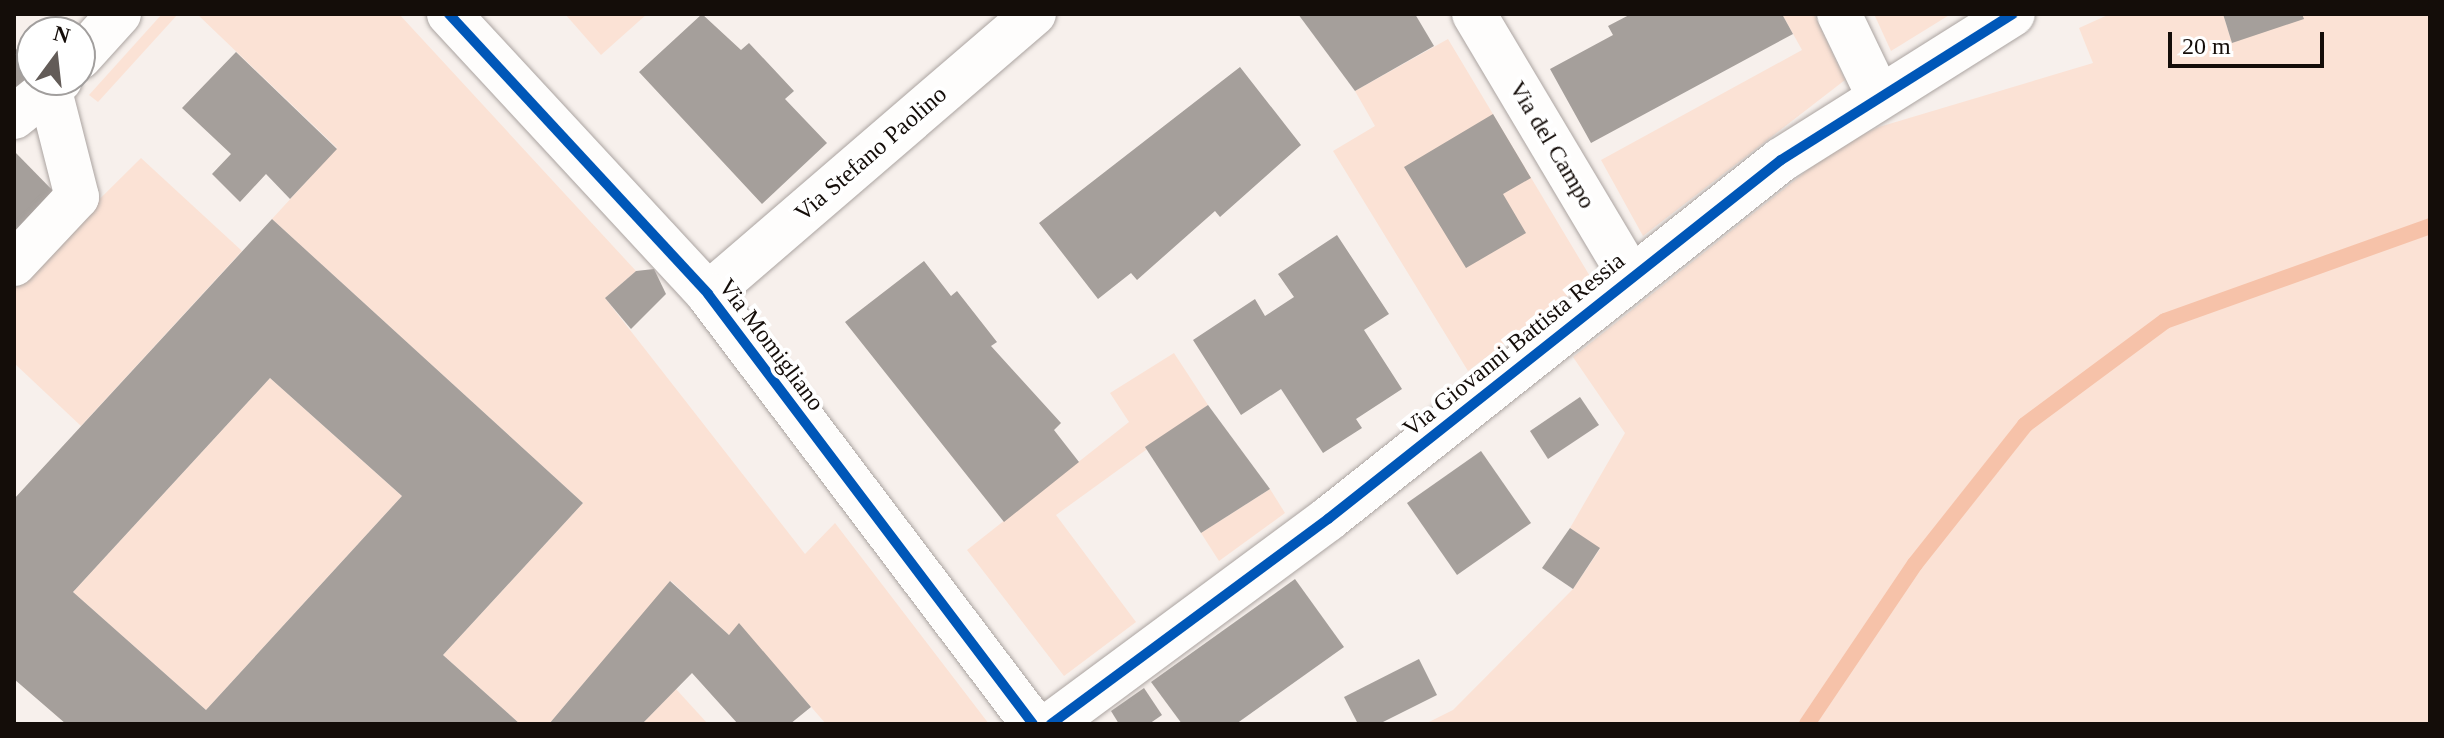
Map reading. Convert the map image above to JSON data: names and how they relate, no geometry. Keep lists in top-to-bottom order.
{
  "streets": {
    "street": [
      "Via del Campo",
      "Via Stefano Paolino",
      "Via Momigliano",
      "Via Giovanni Battista Ressia"
    ]
  },
  "crossings": [
    ["Via del Campo", "Via Giovanni Battista Ressia"],
    ["Via Stefano Paolino", "Via Momigliano"]
  ],
  "scale_bar": "20 m",
  "north": "top"
}
